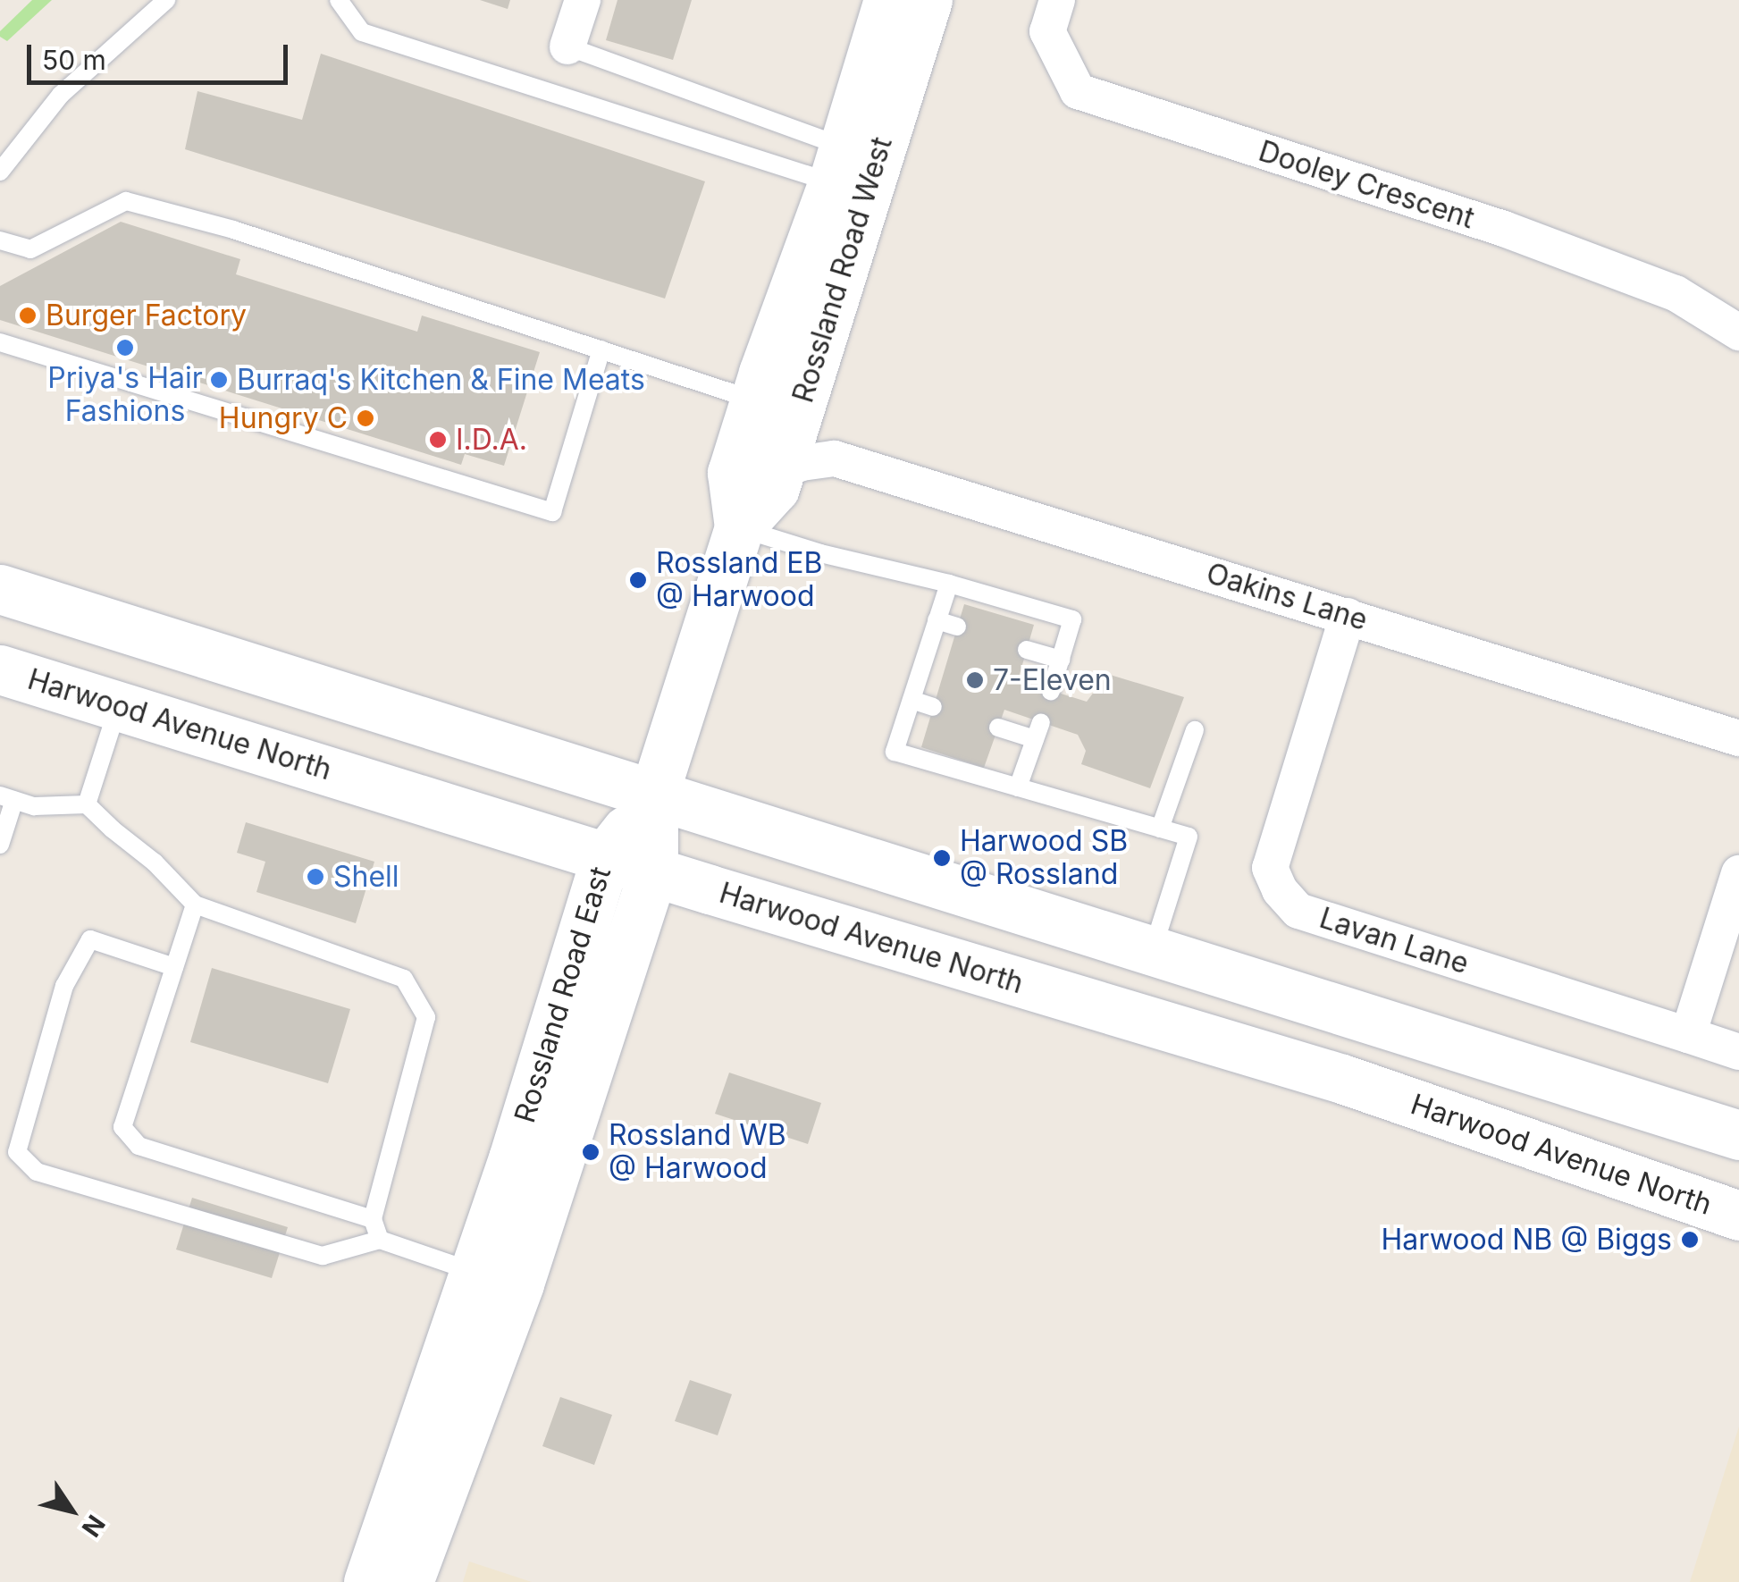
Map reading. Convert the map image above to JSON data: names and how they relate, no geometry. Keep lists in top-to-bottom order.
{
  "streets": {
    "main road": ["Rossland Road West", "Harwood Avenue North", "Rossland Road East"],
    "street": ["Dooley Crescent", "Oakins Lane", "Lavan Lane"]
  },
  "crossings": [
    ["Rossland Road West", "Oakins Lane"],
    ["Rossland Road West", "Rossland Road East"],
    ["Oakins Lane", "Lavan Lane"],
    ["Harwood Avenue North", "Rossland Road East"]
  ],
  "places": [
    "Burger Factory",
    "Priya's Hair Fashions",
    "Burraq's Kitchen & Fine Meats",
    "Hungry C",
    "I.D.A.",
    "Rossland EB @ Harwood",
    "7-Eleven",
    "Harwood SB @ Rossland",
    "Shell",
    "Rossland WB @ Harwood",
    "Harwood NB @ Biggs"
  ],
  "scale_bar": "50 m",
  "north": "bottom right"
}
